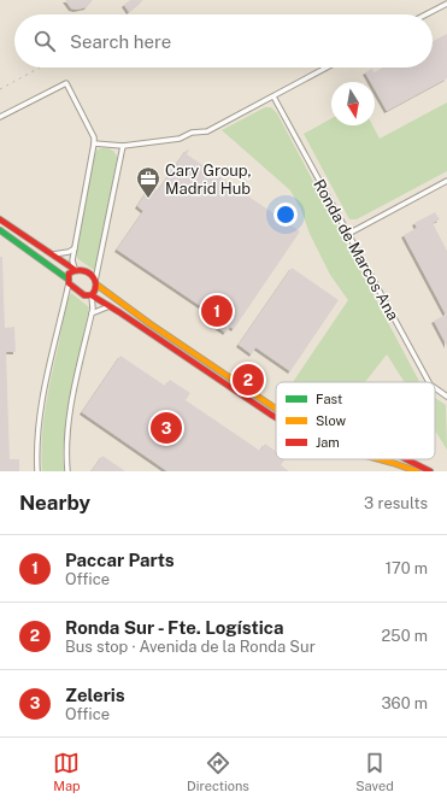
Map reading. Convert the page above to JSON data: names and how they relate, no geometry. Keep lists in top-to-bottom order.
{
  "streets": {
    "street": ["Ronda de Marcos Ana"]
  },
  "places": {
    "office": ["Cary Group, Madrid Hub"]
  },
  "legend": ["Fast", "Slow", "Jam"],
  "north": "bottom",
  "page": {
    "search": "Search here",
    "pins": ["1", "2", "3"],
    "heading": ["Nearby", "3 results"],
    "list": [
      {
        "mark": "1",
        "name": "Paccar Parts",
        "note": "Office",
        "value": "170 m"
      },
      {
        "mark": "2",
        "name": "Ronda Sur - Fte. Logística",
        "note": "Bus stop · Avenida de la Ronda Sur",
        "value": "250 m"
      },
      {
        "mark": "3",
        "name": "Zeleris",
        "note": "Office",
        "value": "360 m"
      }
    ],
    "nav": ["Map", "Directions", "Saved"]
  }
}
